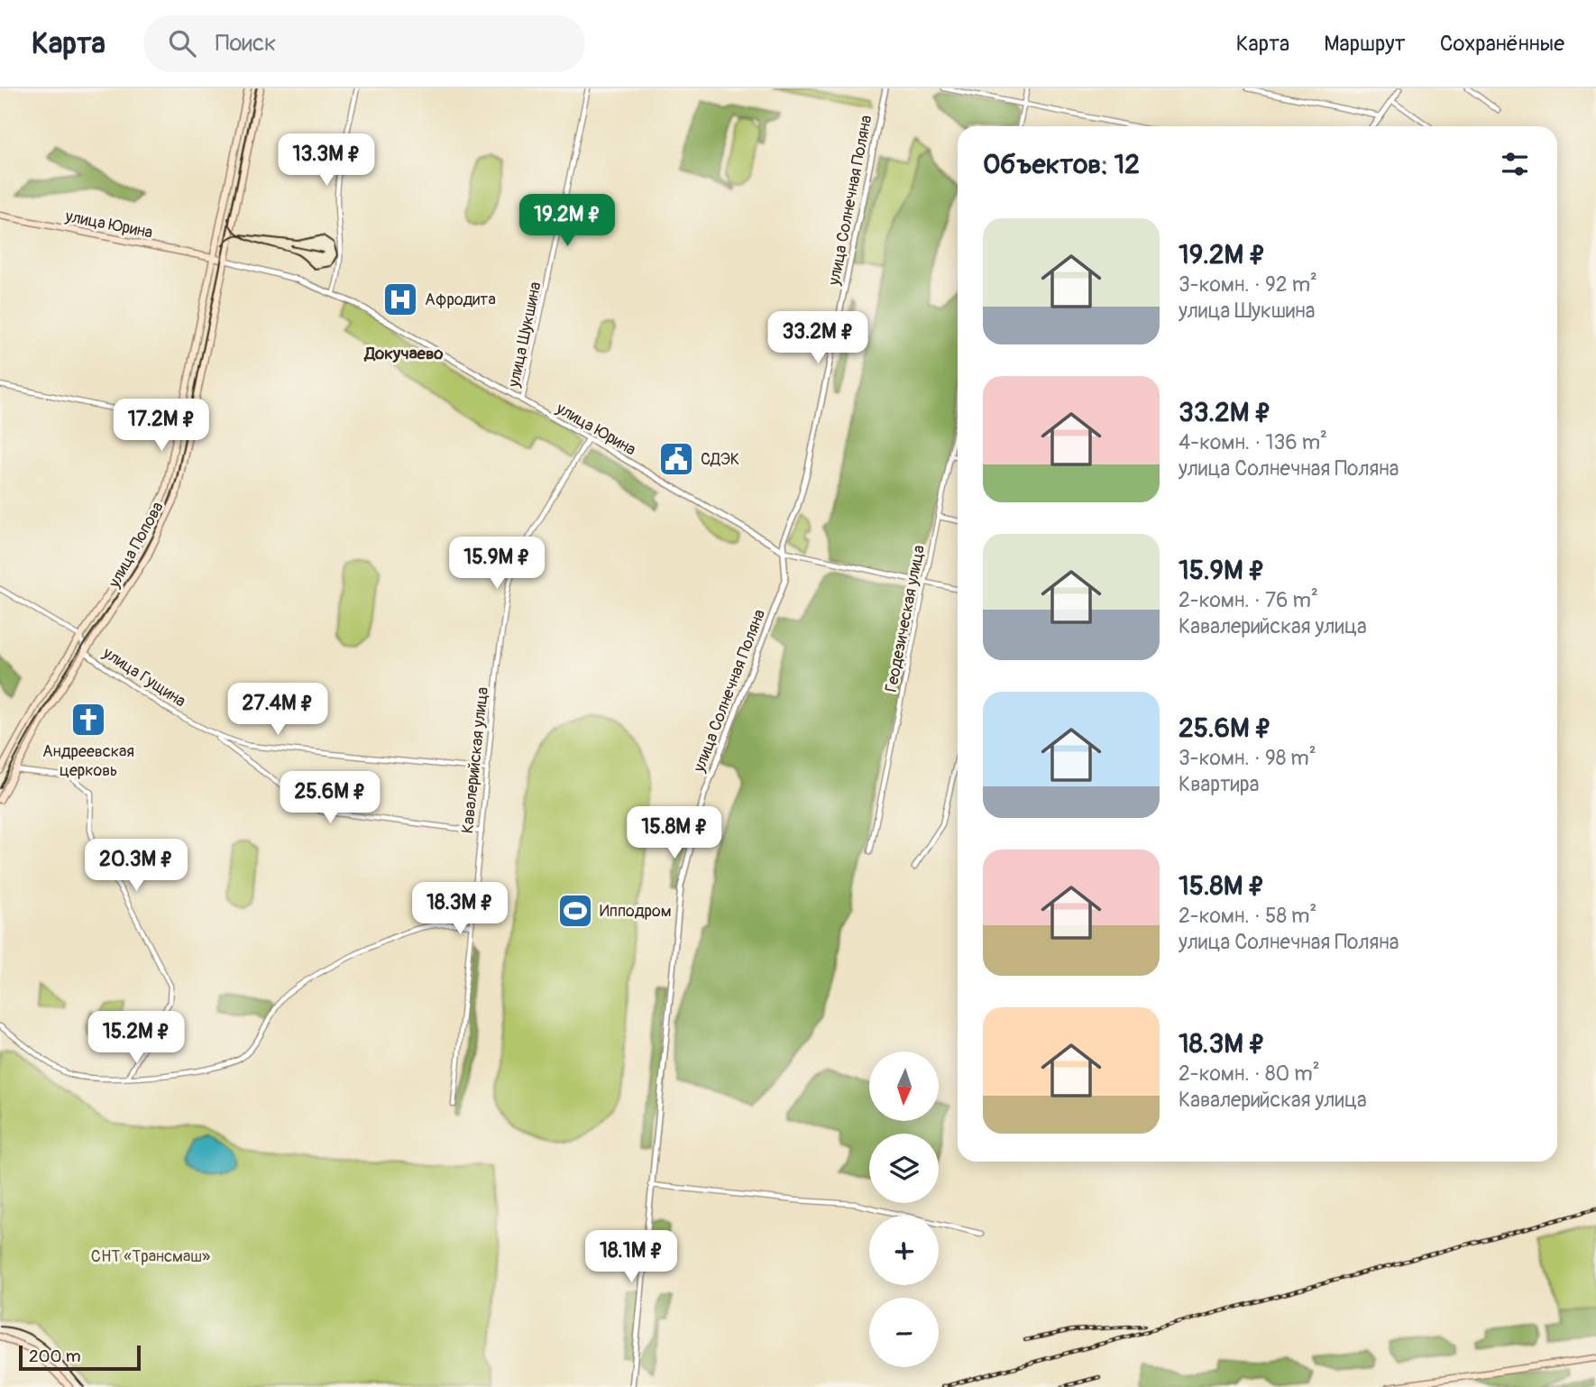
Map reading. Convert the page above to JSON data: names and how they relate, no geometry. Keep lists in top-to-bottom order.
{
  "streets": {
    "main road": ["улица Юрина", "улица Попова"],
    "street": [
      "улица Солнечная Поляна",
      "улица Шукшина",
      "Геодезическая улица",
      "улица Гущина",
      "Кавалерийская улица"
    ]
  },
  "crossings": [
    ["улица Солнечная Поляна", "улица Юрина"],
    ["улица Юрина", "улица Шукшина"],
    ["улица Юрина", "улица Попова"],
    ["улица Юрина", "Геодезическая улица"],
    ["улица Юрина", "Кавалерийская улица"],
    ["улица Попова", "улица Гущина"],
    ["улица Гущина", "Кавалерийская улица"]
  ],
  "districts": ["Докучаево"],
  "parks": ["СНТ «Трансмаш»"],
  "places": {
    "hospital": ["Афродита"],
    "public building": ["СДЭК"],
    "church": ["Андреевская церковь"],
    "sports": ["Ипподром"]
  },
  "scale_bar": "200 m",
  "north": "bottom",
  "page": {
    "header": "Карта",
    "search": "Поиск",
    "nav": ["Карта", "Маршрут", "Сохранённые"],
    "heading": "Объектов: 12",
    "price": [
      "13.3M ₽",
      "19.2M ₽",
      "33.2M ₽",
      "17.2M ₽",
      "15.9M ₽",
      "27.4M ₽",
      "25.6M ₽",
      "15.8M ₽",
      "20.3M ₽",
      "18.3M ₽",
      "15.2M ₽",
      "18.1M ₽"
    ],
    "list": [
      {
        "name": "19.2M ₽",
        "note": "3-комн. · 92 m² · улица Шукшина"
      },
      {
        "name": "33.2M ₽",
        "note": "4-комн. · 136 m² · улица Солнечная Поляна"
      },
      {
        "name": "15.9M ₽",
        "note": "2-комн. · 76 m² · Кавалерийская улица"
      },
      {
        "name": "25.6M ₽",
        "note": "3-комн. · 98 m² · Квартира"
      },
      {
        "name": "15.8M ₽",
        "note": "2-комн. · 58 m² · улица Солнечная Поляна"
      },
      {
        "name": "18.3M ₽",
        "note": "2-комн. · 80 m² · Кавалерийская улица"
      }
    ],
    "map_buttons": ["+", "−"],
    "scale": "200 m"
  }
}
